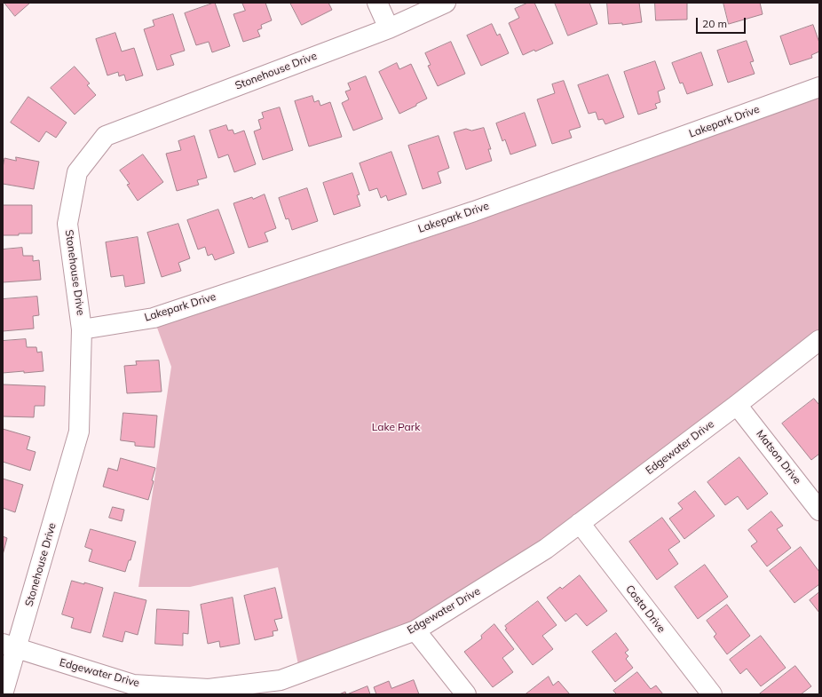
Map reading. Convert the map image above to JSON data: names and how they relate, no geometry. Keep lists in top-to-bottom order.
{
  "streets": {
    "street": [
      "Stonehouse Drive",
      "Lakepark Drive",
      "Edgewater Drive",
      "Matson Drive",
      "Costa Drive"
    ]
  },
  "crossings": [
    ["Stonehouse Drive", "Lakepark Drive"],
    ["Stonehouse Drive", "Edgewater Drive"],
    ["Edgewater Drive", "Matson Drive"],
    ["Edgewater Drive", "Costa Drive"]
  ],
  "parks": ["Lake Park"],
  "scale_bar": "20 m"
}
